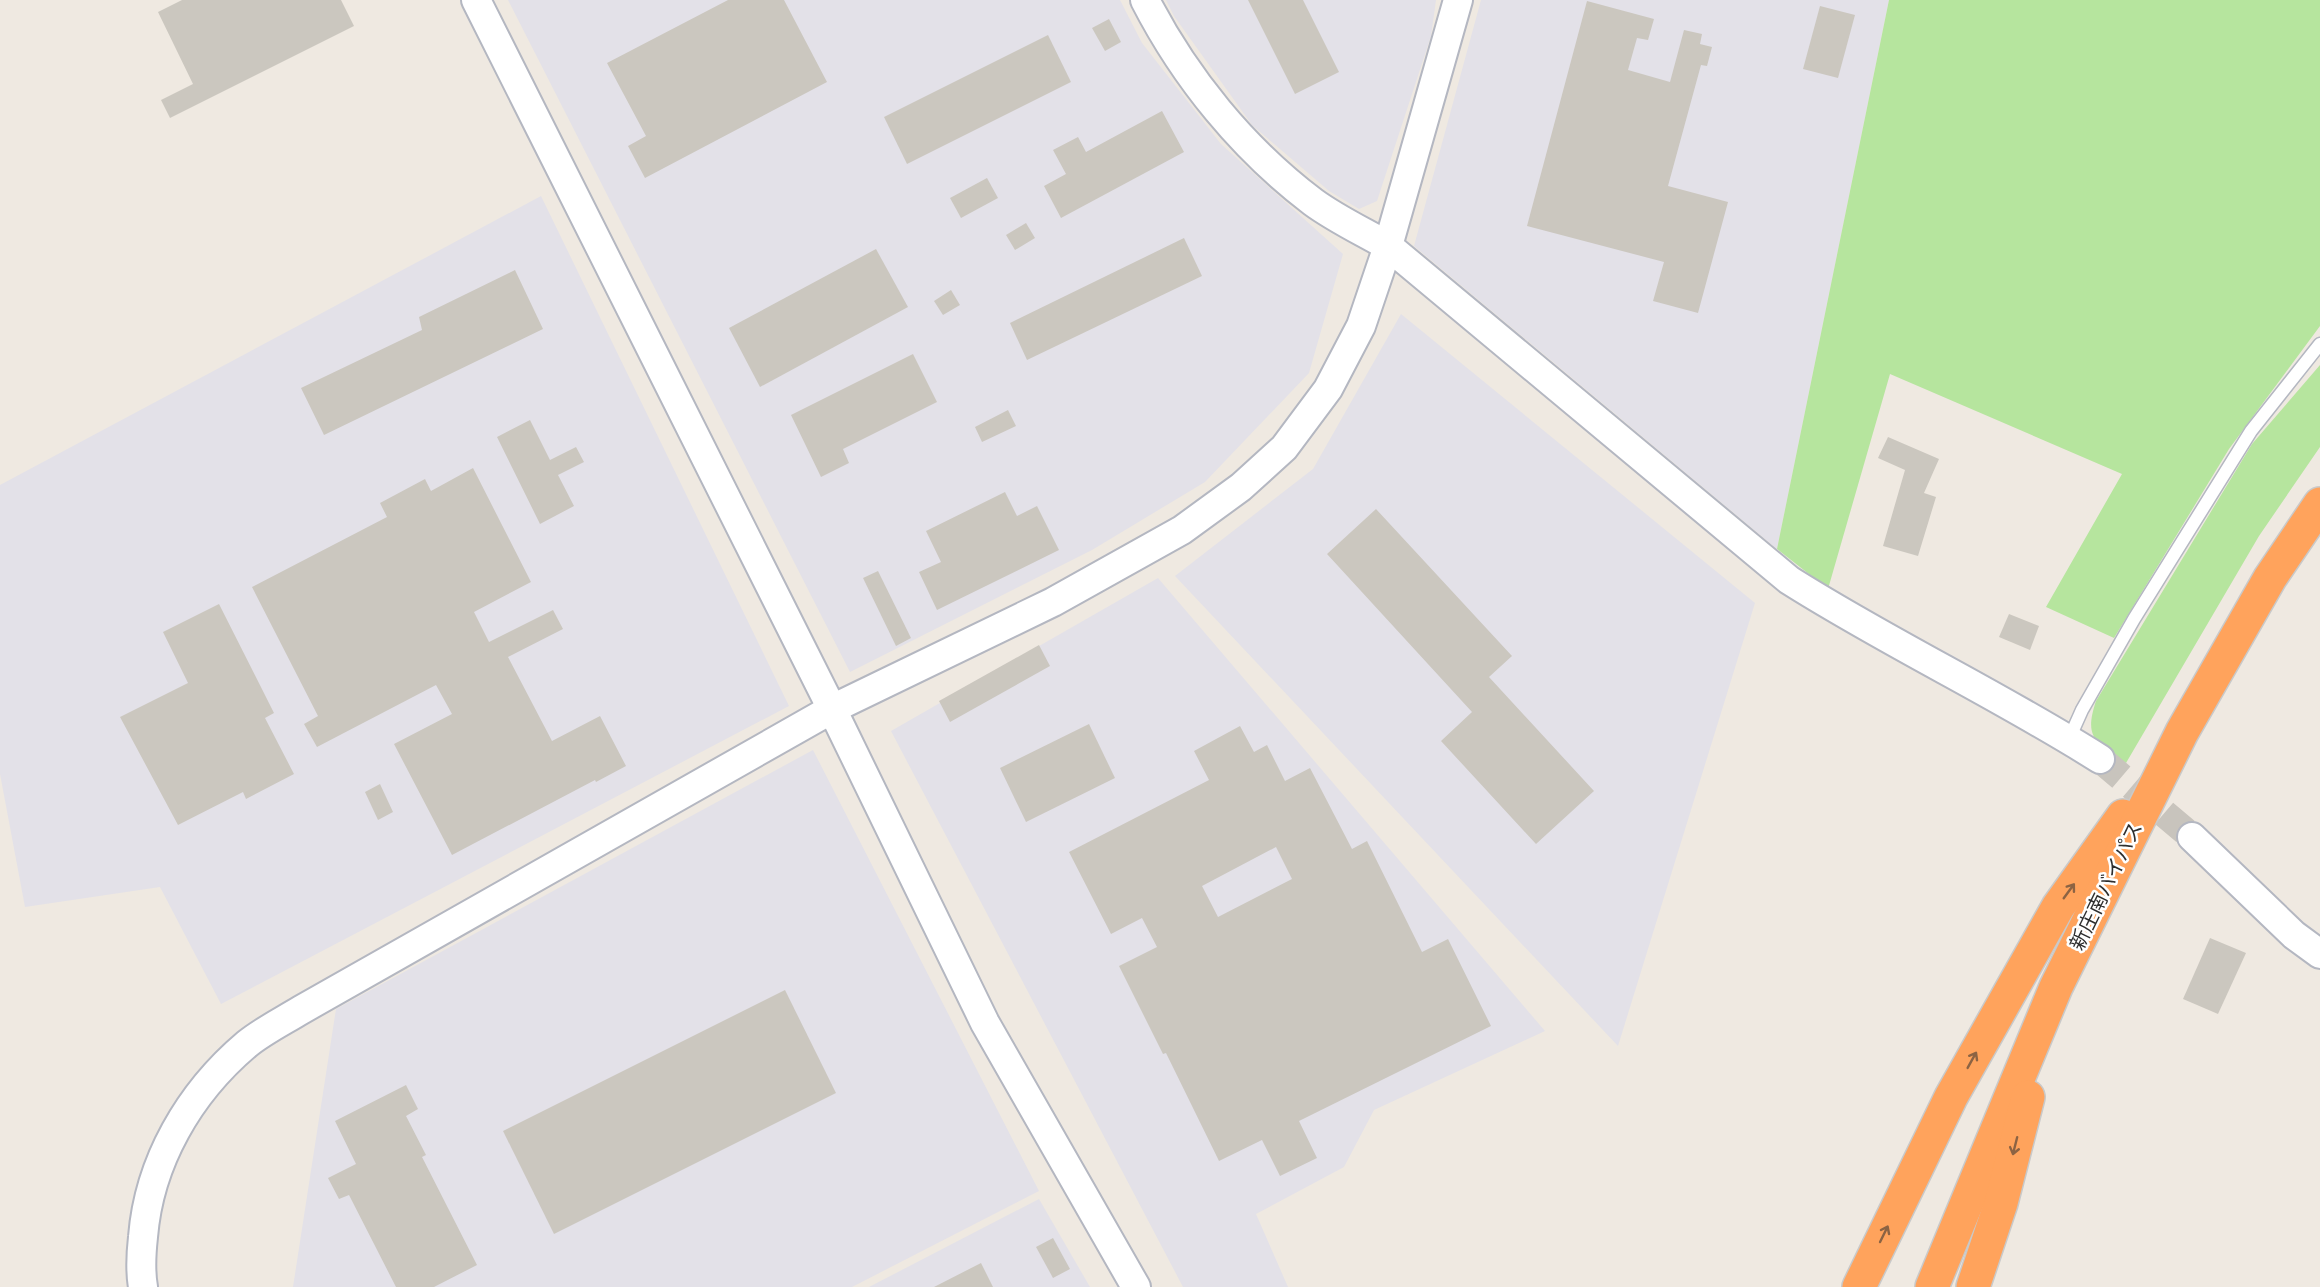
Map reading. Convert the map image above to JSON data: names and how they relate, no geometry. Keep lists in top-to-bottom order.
{
  "streets": {
    "highway": ["新庄南バイパス"]
  }
}
